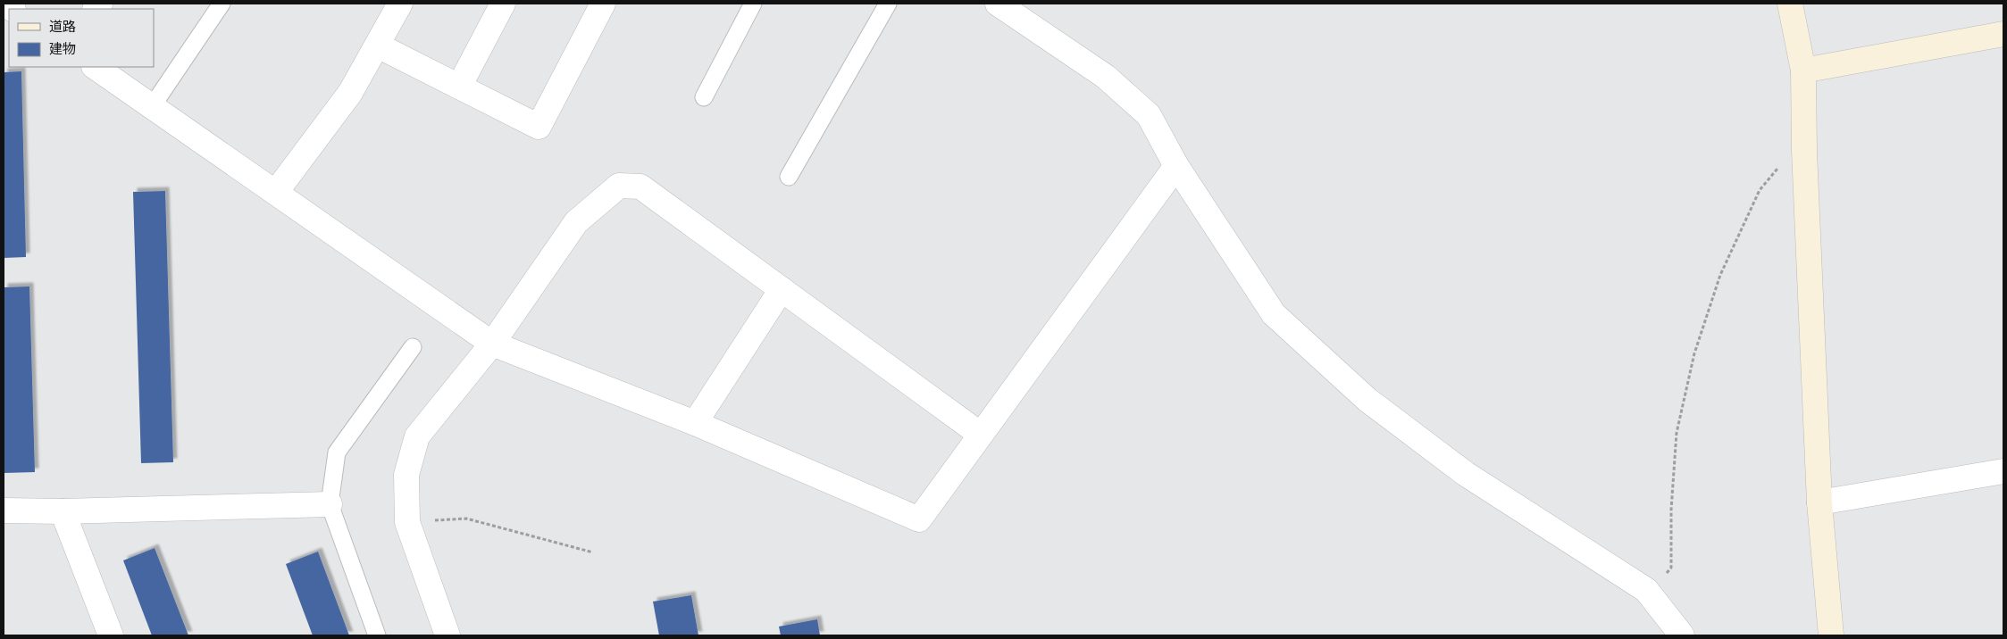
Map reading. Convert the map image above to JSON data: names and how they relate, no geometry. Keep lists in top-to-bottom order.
{
  "legend": ["道路", "建物"]
}
